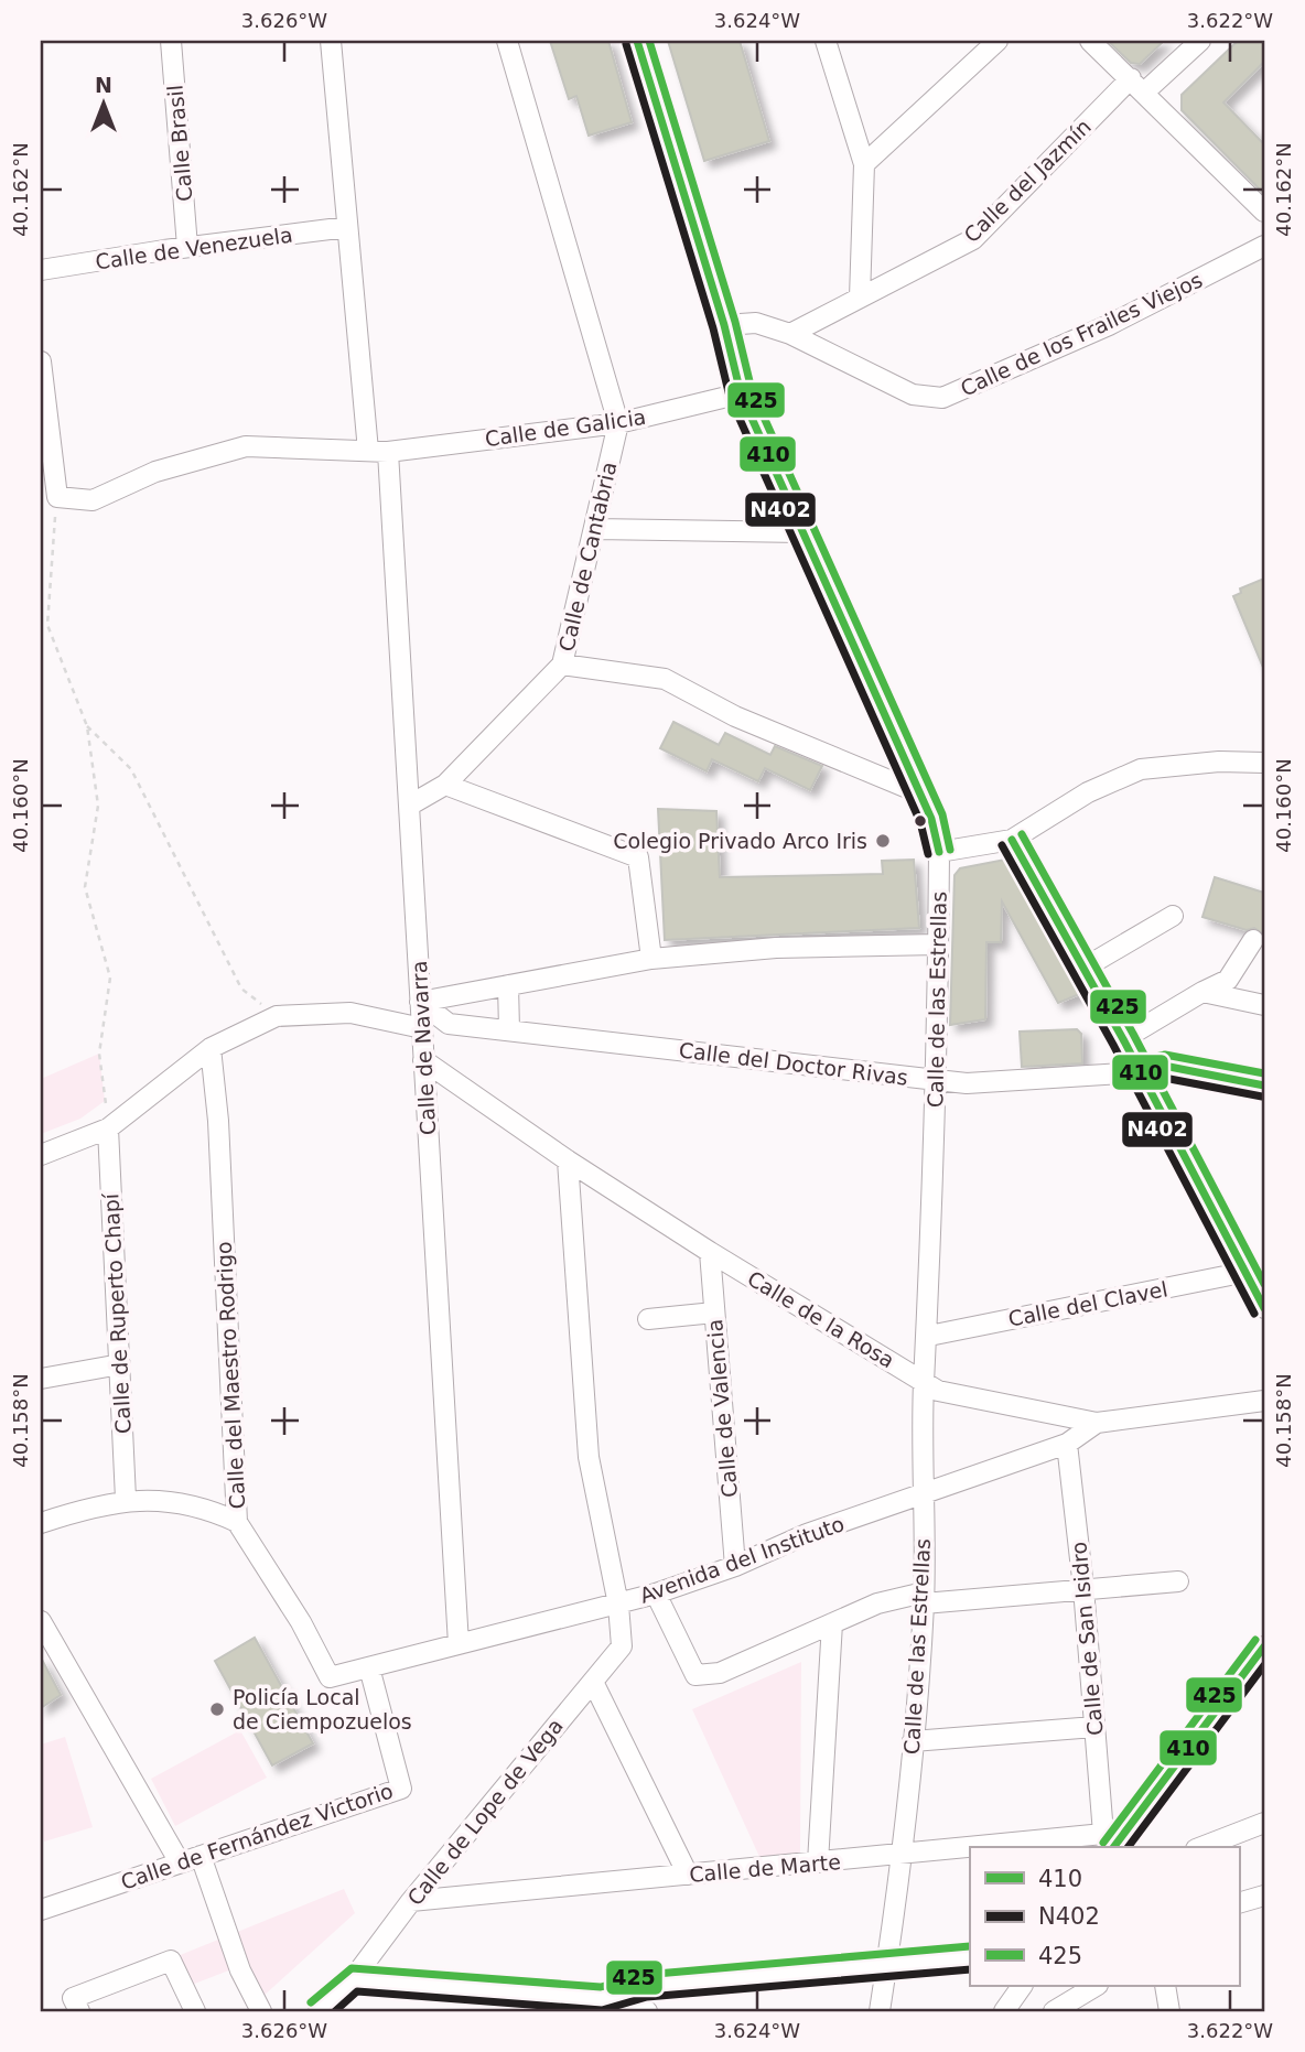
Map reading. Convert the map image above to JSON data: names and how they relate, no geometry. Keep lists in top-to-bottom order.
{
  "streets": {
    "street": [
      "Calle Brasil",
      "Calle del Jazmín",
      "Calle de Venezuela",
      "Calle de los Frailes Viejos",
      "Calle de Galicia",
      "Calle de Cantabria",
      "Calle de las Estrellas",
      "Calle de Navarra",
      "Calle del Doctor Rivas",
      "Calle del Clavel",
      "Calle de Ruperto Chapí",
      "Calle de la Rosa",
      "Calle del Maestro Rodrigo",
      "Calle de Valencia",
      "Avenida del Instituto",
      "Calle de San Isidro",
      "Calle de Lope de Vega",
      "Calle de Fernández Victorio",
      "Calle de Marte"
    ]
  },
  "crossings": [
    ["Calle Brasil", "Calle de Venezuela"],
    ["Calle del Jazmín", "Calle de los Frailes Viejos"],
    ["Calle de los Frailes Viejos", "Calle de las Estrellas"],
    ["Calle de Galicia", "Calle de Cantabria"],
    ["Calle de Galicia", "Calle de las Estrellas"],
    ["Calle de Galicia", "Calle de Navarra"],
    ["Calle de Cantabria", "Calle de Navarra"],
    ["Calle de las Estrellas", "Calle del Doctor Rivas"],
    ["Calle de las Estrellas", "Calle del Clavel"],
    ["Calle de las Estrellas", "Calle de la Rosa"],
    ["Calle de las Estrellas", "Avenida del Instituto"],
    ["Calle de las Estrellas", "Calle de Marte"],
    ["Calle de Navarra", "Calle del Doctor Rivas"],
    ["Calle de Navarra", "Calle de la Rosa"],
    ["Calle de Navarra", "Avenida del Instituto"],
    ["Calle de la Rosa", "Calle de Valencia"],
    ["Calle de la Rosa", "Avenida del Instituto"],
    ["Calle del Maestro Rodrigo", "Avenida del Instituto"],
    ["Calle de Valencia", "Avenida del Instituto"],
    ["Avenida del Instituto", "Calle de San Isidro"],
    ["Avenida del Instituto", "Calle de Lope de Vega"],
    ["Avenida del Instituto", "Calle de Fernández Victorio"],
    ["Calle de San Isidro", "Calle de Marte"],
    ["Calle de Lope de Vega", "Calle de Marte"]
  ],
  "places": ["Colegio Privado Arco Iris", "Policía Local de Ciempozuelos"],
  "lines": ["transit line 410", "transit line 425", "transit line N402"],
  "legend": ["410", "N402", "425"],
  "north": "top",
  "coordinates": [
    "3.626°W",
    "3.624°W",
    "3.622°W",
    "40.162°N",
    "40.160°N",
    "40.158°N"
  ]
}
